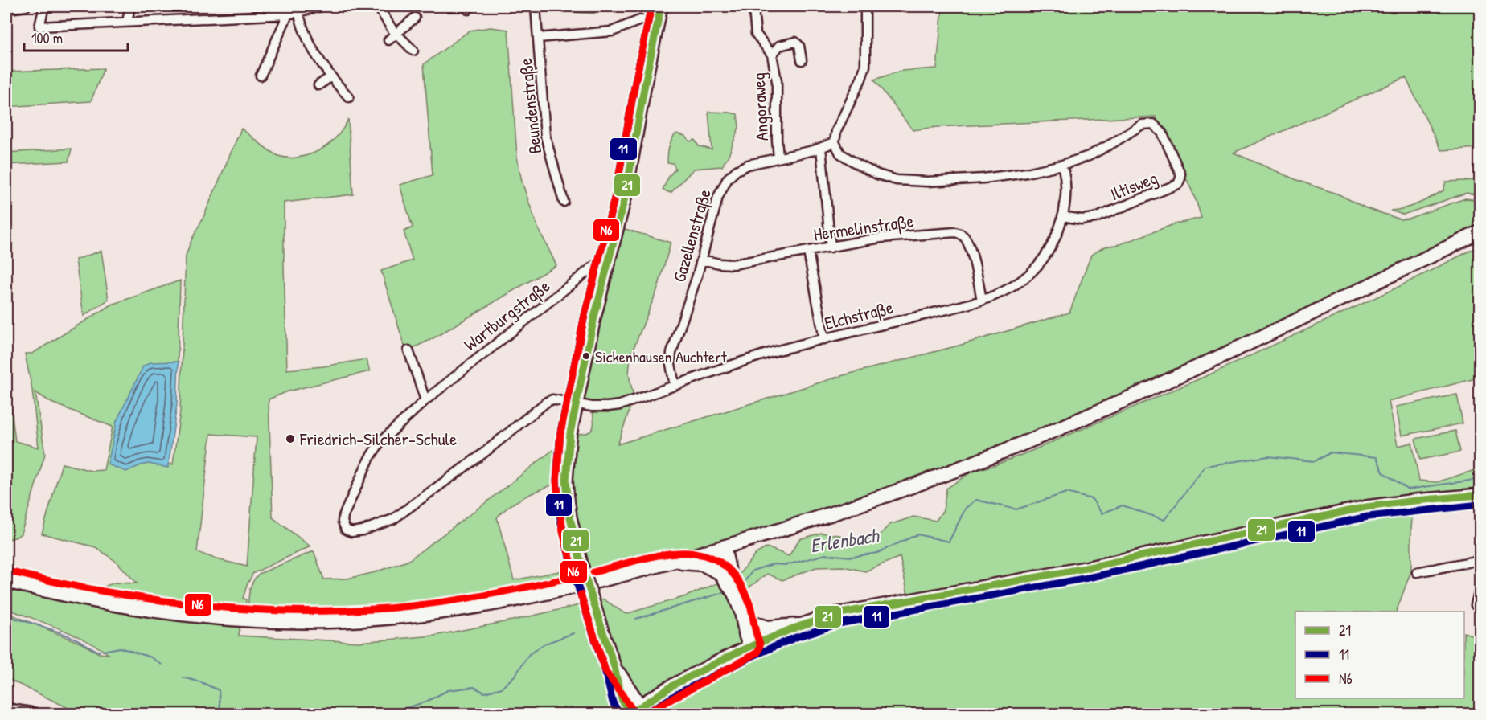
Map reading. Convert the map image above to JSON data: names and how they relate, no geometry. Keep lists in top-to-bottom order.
{
  "streets": {
    "street": [
      "Beundenstraße",
      "Angoraweg",
      "Iltisweg",
      "Hermelinstraße",
      "Gazellenstraße",
      "Wartburgstraße",
      "Elchstraße"
    ]
  },
  "crossings": [
    ["Angoraweg", "Gazellenstraße"],
    ["Iltisweg", "Elchstraße"],
    ["Hermelinstraße", "Gazellenstraße"],
    ["Hermelinstraße", "Elchstraße"],
    ["Gazellenstraße", "Elchstraße"],
    ["Wartburgstraße", "Elchstraße"]
  ],
  "water": ["Erlenbach"],
  "places": ["Sickenhausen Auchtert", "Friedrich-Silcher-Schule"],
  "lines": ["transit line 21", "transit line 11", "transit line N6"],
  "legend": ["21", "11", "N6"],
  "scale_bar": "100 m"
}
